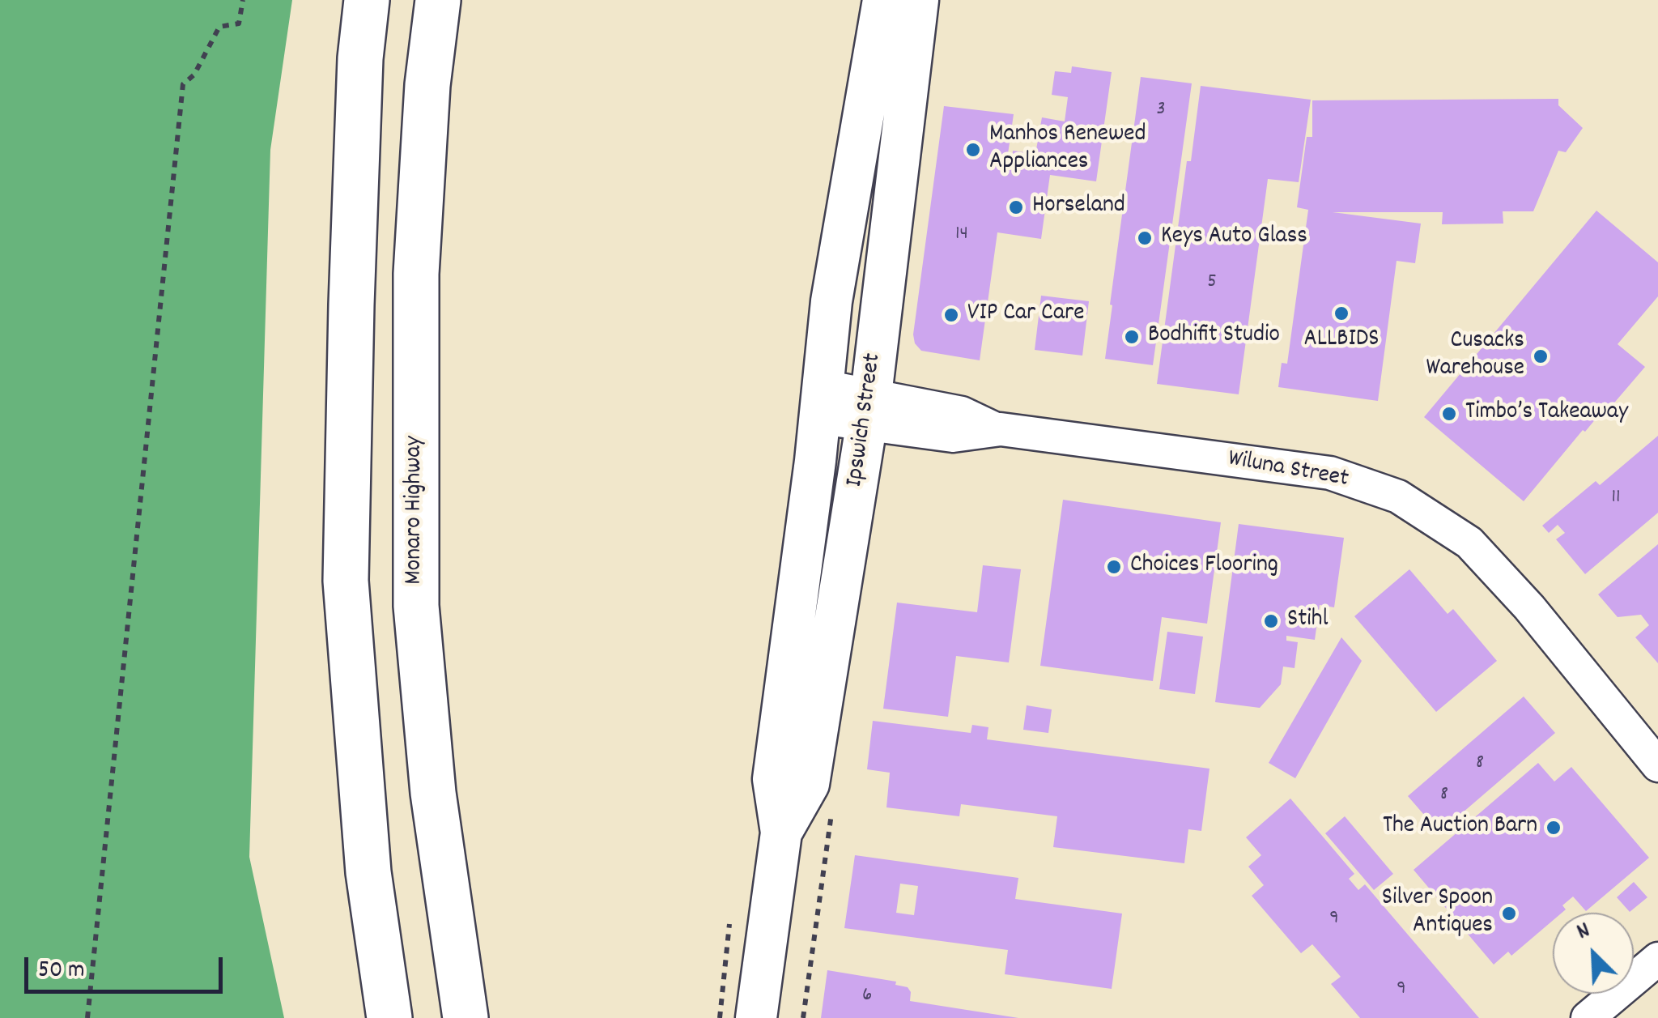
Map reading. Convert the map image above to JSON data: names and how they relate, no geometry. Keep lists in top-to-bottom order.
{
  "streets": {
    "highway": ["Monaro Highway"],
    "main road": ["Ipswich Street"],
    "street": ["Wiluna Street"]
  },
  "crossings": [
    ["Ipswich Street", "Wiluna Street"]
  ],
  "places": [
    "Manhos Renewed Appliances",
    "Horseland",
    "Keys Auto Glass",
    "ALLBIDS",
    "VIP Car Care",
    "Bodhifit Studio",
    "Cusacks Warehouse",
    "Timbo’s Takeaway",
    "Choices Flooring",
    "Stihl",
    "The Auction Barn",
    "Silver Spoon Antiques"
  ],
  "house_numbers": [
    "3",
    "14",
    "5",
    "11",
    "8",
    "8",
    "9",
    "9",
    "6"
  ],
  "scale_bar": "50 m",
  "north": "top left"
}
